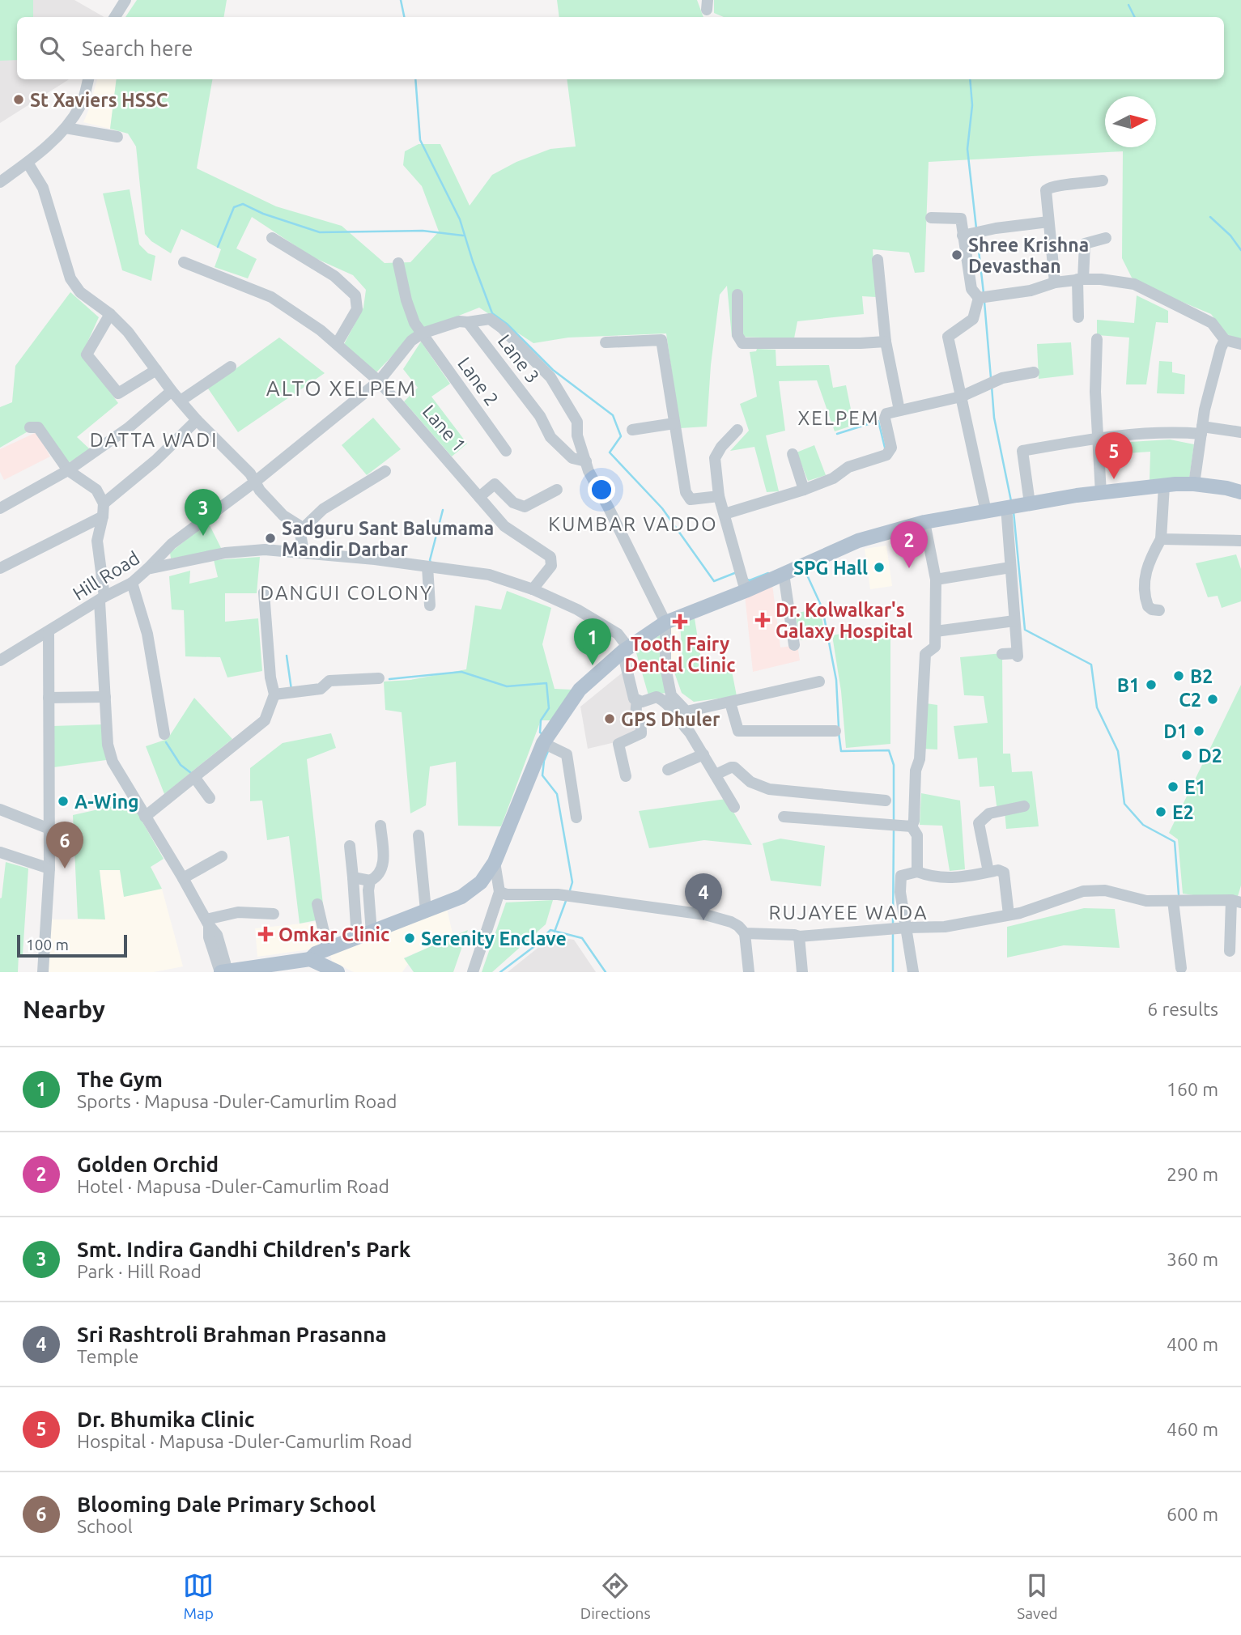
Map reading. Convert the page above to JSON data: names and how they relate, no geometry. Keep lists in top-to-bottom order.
{
  "streets": {
    "street": [
      "Lane 3",
      "Lane 2",
      "Lane 1",
      "Hill Road"
    ]
  },
  "crossings": [
    ["Lane 1", "Hill Road"]
  ],
  "districts": [
    "ALTO XELPEM",
    "XELPEM",
    "DATTA WADI",
    "KUMBAR VADDO",
    "DANGUI COLONY",
    "RUJAYEE WADA"
  ],
  "places": {
    "other": [
      "St Xaviers HSSC",
      "Shree Krishna Devasthan",
      "Sadguru Sant Balumama Mandir Darbar",
      "SPG Hall",
      "B2",
      "B1",
      "C2",
      "GPS Dhuler",
      "D1",
      "D2",
      "E1",
      "A-Wing",
      "E2",
      "Serenity Enclave"
    ],
    "health": ["Dr. Kolwalkar's Galaxy Hospital", "Tooth Fairy Dental Clinic", "Omkar Clinic"]
  },
  "scale_bar": "100 m",
  "north": "right",
  "page": {
    "search": "Search here",
    "pins": [
      "5",
      "3",
      "2",
      "1",
      "6",
      "4"
    ],
    "scale": "100 m",
    "heading": ["Nearby", "6 results"],
    "list": [
      {
        "mark": "1",
        "name": "The Gym",
        "note": "Sports · Mapusa -Duler-Camurlim Road",
        "value": "160 m"
      },
      {
        "mark": "2",
        "name": "Golden Orchid",
        "note": "Hotel · Mapusa -Duler-Camurlim Road",
        "value": "290 m"
      },
      {
        "mark": "3",
        "name": "Smt. Indira Gandhi Children's Park",
        "note": "Park · Hill Road",
        "value": "360 m"
      },
      {
        "mark": "4",
        "name": "Sri Rashtroli Brahman Prasanna",
        "note": "Temple",
        "value": "400 m"
      },
      {
        "mark": "5",
        "name": "Dr. Bhumika Clinic",
        "note": "Hospital · Mapusa -Duler-Camurlim Road",
        "value": "460 m"
      },
      {
        "mark": "6",
        "name": "Blooming Dale Primary School",
        "note": "School",
        "value": "600 m"
      }
    ],
    "nav": ["Map", "Directions", "Saved"]
  }
}
